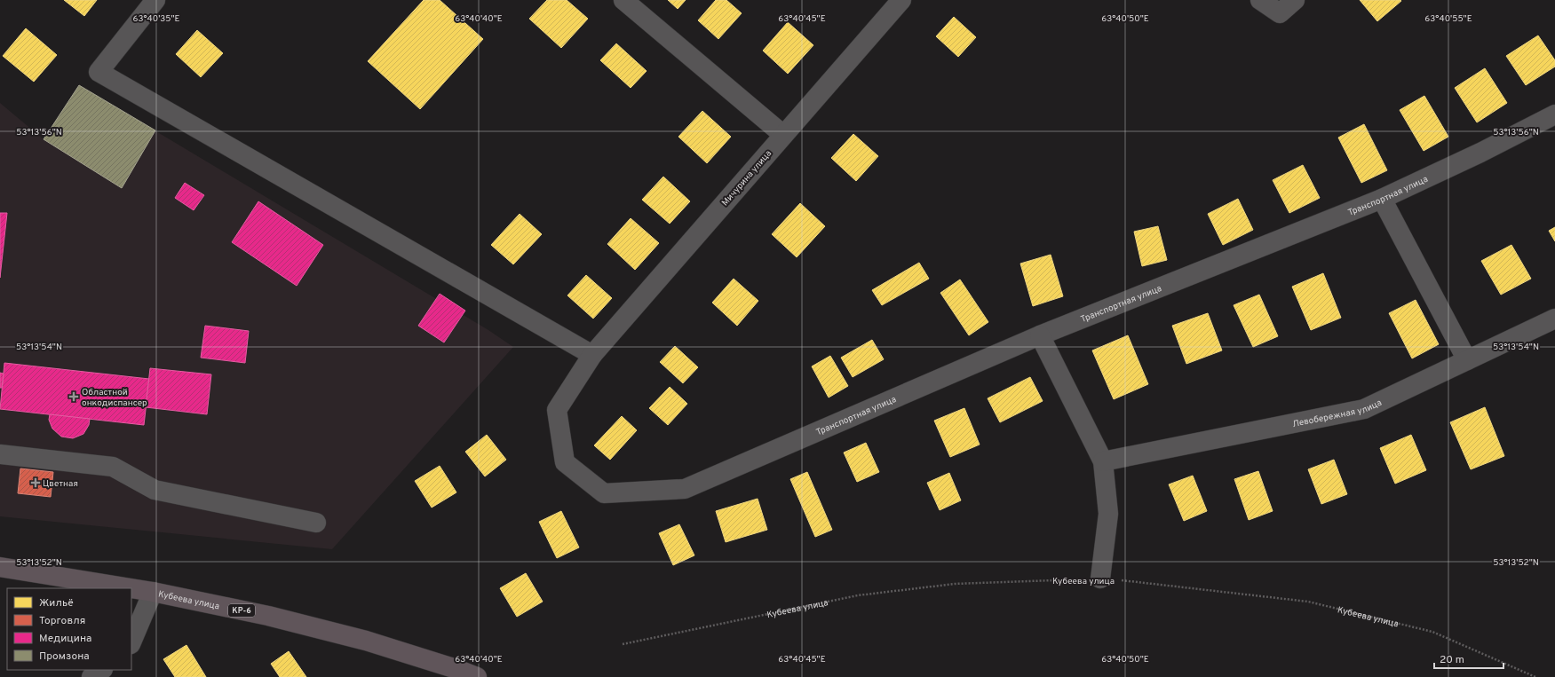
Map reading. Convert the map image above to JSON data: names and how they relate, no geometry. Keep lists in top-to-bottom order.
{
  "streets": {
    "highway": ["Кубеева улица", "KP-6"],
    "street": ["Мичурина улица", "Транспортная улица", "Левобережная улица"]
  },
  "crossings": [
    ["Мичурина улица", "Транспортная улица"]
  ],
  "places": {
    "health": ["Областной онкодиспансер", "Цветная"]
  },
  "legend": [
    "Жильё",
    "Торговля",
    "Медицина",
    "Промзона"
  ],
  "scale_bar": "20 m",
  "coordinates": [
    "63°40'35\"E",
    "63°40'40\"E",
    "63°40'45\"E",
    "63°40'50\"E",
    "63°40'55\"E",
    "53°13'56\"N",
    "53°13'54\"N",
    "53°13'52\"N"
  ]
}
